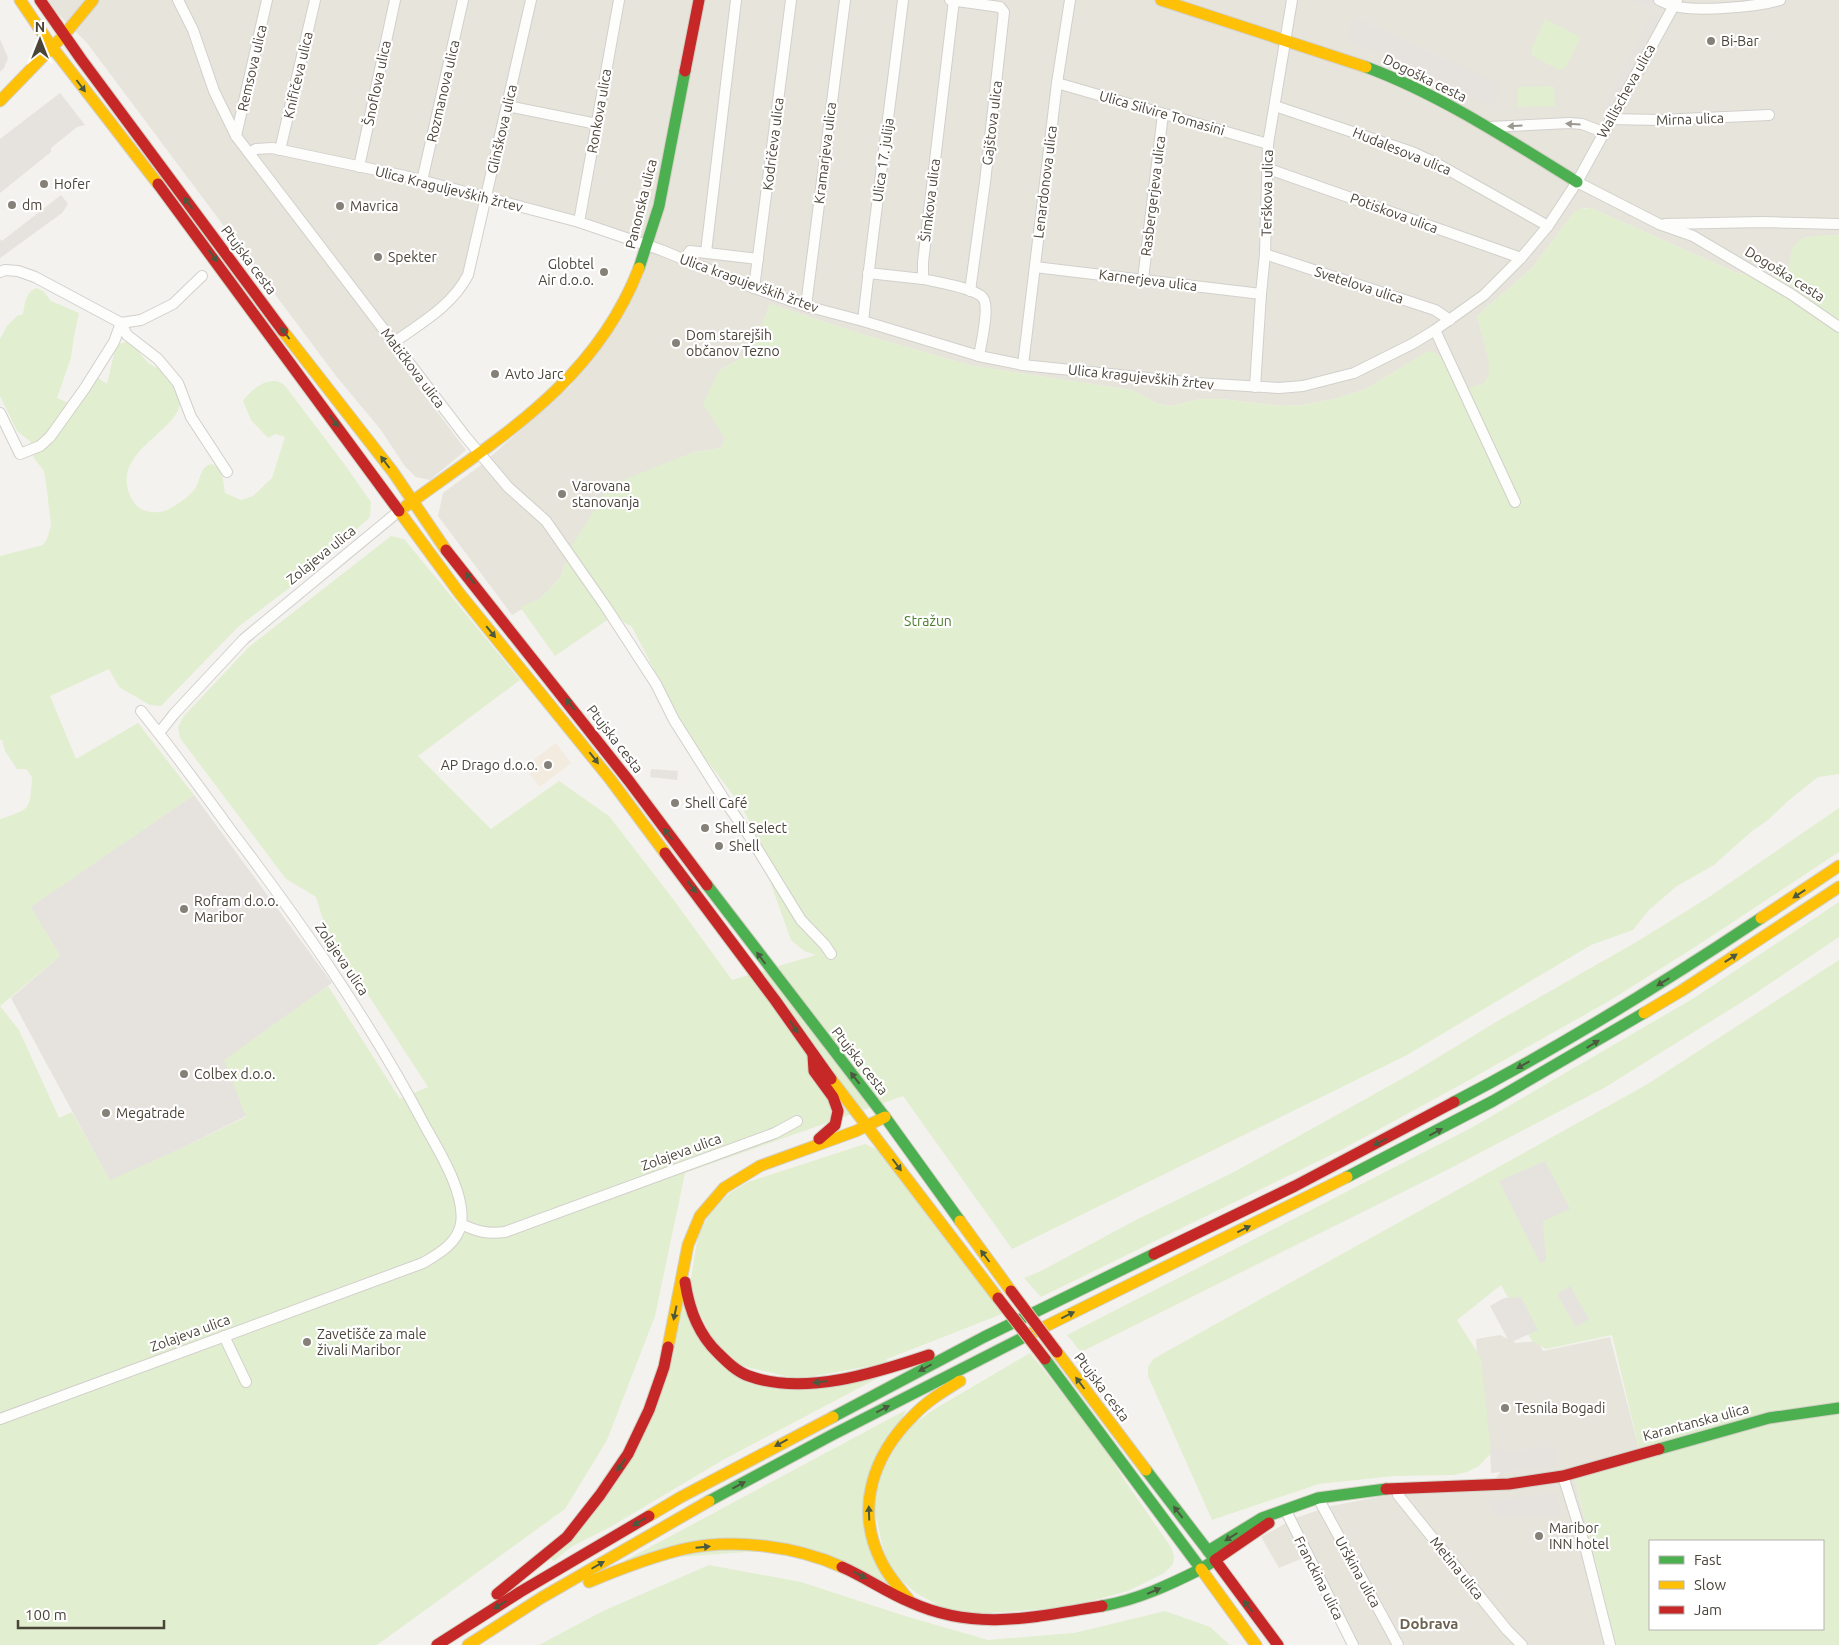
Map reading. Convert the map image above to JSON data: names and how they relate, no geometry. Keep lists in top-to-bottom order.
{
  "streets": {
    "main road": [
      "Dogoška cesta",
      "Panonska ulica",
      "Ptujska cesta",
      "Karantanska ulica"
    ],
    "street": [
      "Remsova ulica",
      "Knifičeva ulica",
      "Šnoflova ulica",
      "Rozmanova ulica",
      "Wallischeva ulica",
      "Ronkova ulica",
      "Ulica Silvire Tomasini",
      "Mirna ulica",
      "Gajštova ulica",
      "Glinškova ulica",
      "Kodričeva ulica",
      "Hudalesova ulica",
      "Kramarjeva ulica",
      "Ulica 17. julija",
      "Lenardonova ulica",
      "Ulica Kraguljevških žrtev",
      "Terškova ulica",
      "Rasbergerjeva ulica",
      "Šimkova ulica",
      "Potiskova ulica",
      "Karnerjeva ulica",
      "Ulica kragujevških žrtev",
      "Svetelova ulica",
      "Matičkova ulica",
      "Zolajeva ulica",
      "Metina ulica",
      "Urškina ulica",
      "Franckina ulica"
    ]
  },
  "crossings": [
    ["Remsova ulica", "Matičkova ulica"],
    ["Knifičeva ulica", "Ulica Kraguljevških žrtev"],
    ["Dogoška cesta", "Wallischeva ulica"],
    ["Dogoška cesta", "Terškova ulica"],
    ["Dogoška cesta", "Ulica kragujevških žrtev"],
    ["Šnoflova ulica", "Ulica Kraguljevških žrtev"],
    ["Rozmanova ulica", "Ulica Kraguljevških žrtev"],
    ["Wallischeva ulica", "Mirna ulica"],
    ["Wallischeva ulica", "Ulica kragujevških žrtev"],
    ["Ronkova ulica", "Ulica Kraguljevških žrtev"],
    ["Ulica Silvire Tomasini", "Lenardonova ulica"],
    ["Ulica Silvire Tomasini", "Terškova ulica"],
    ["Ulica Silvire Tomasini", "Rasbergerjeva ulica"],
    ["Gajštova ulica", "Šimkova ulica"],
    ["Glinškova ulica", "Ulica Kraguljevških žrtev"],
    ["Glinškova ulica", "Matičkova ulica"],
    ["Kodričeva ulica", "Ulica kragujevških žrtev"],
    ["Hudalesova ulica", "Terškova ulica"],
    ["Hudalesova ulica", "Ulica kragujevških žrtev"],
    ["Kramarjeva ulica", "Ulica kragujevških žrtev"],
    ["Ulica 17. julija", "Ulica kragujevških žrtev"],
    ["Lenardonova ulica", "Karnerjeva ulica"],
    ["Lenardonova ulica", "Ulica kragujevških žrtev"],
    ["Ulica Kraguljevških žrtev", "Panonska ulica"],
    ["Ulica Kraguljevških žrtev", "Ulica kragujevških žrtev"],
    ["Ulica Kraguljevških žrtev", "Matičkova ulica"],
    ["Terškova ulica", "Potiskova ulica"],
    ["Terškova ulica", "Karnerjeva ulica"],
    ["Terškova ulica", "Ulica kragujevških žrtev"],
    ["Terškova ulica", "Svetelova ulica"],
    ["Rasbergerjeva ulica", "Karnerjeva ulica"],
    ["Panonska ulica", "Ptujska cesta"],
    ["Panonska ulica", "Ulica kragujevških žrtev"],
    ["Panonska ulica", "Matičkova ulica"],
    ["Potiskova ulica", "Ulica kragujevških žrtev"],
    ["Ptujska cesta", "Zolajeva ulica"],
    ["Ptujska cesta", "Karantanska ulica"],
    ["Ulica kragujevških žrtev", "Svetelova ulica"],
    ["Karantanska ulica", "Metina ulica"],
    ["Karantanska ulica", "Urškina ulica"],
    ["Karantanska ulica", "Franckina ulica"]
  ],
  "districts": ["Dobrava"],
  "parks": ["Stražun"],
  "places": [
    "Bi-Bar",
    "Hofer",
    "dm",
    "Mavrica",
    "Spekter",
    "Globtel Air d.o.o.",
    "Dom starejših občanov Tezno",
    "Avto Jarc",
    "Varovana stanovanja",
    "AP Drago d.o.o.",
    "Shell Café",
    "Shell Select",
    "Shell",
    "Rofram d.o.o. Maribor",
    "Colbex d.o.o.",
    "Megatrade",
    "Zavetišče za male živali Maribor",
    "Tesnila Bogadi",
    "Maribor INN hotel"
  ],
  "legend": ["Fast", "Slow", "Jam"],
  "scale_bar": "100 m",
  "north": "top"
}
